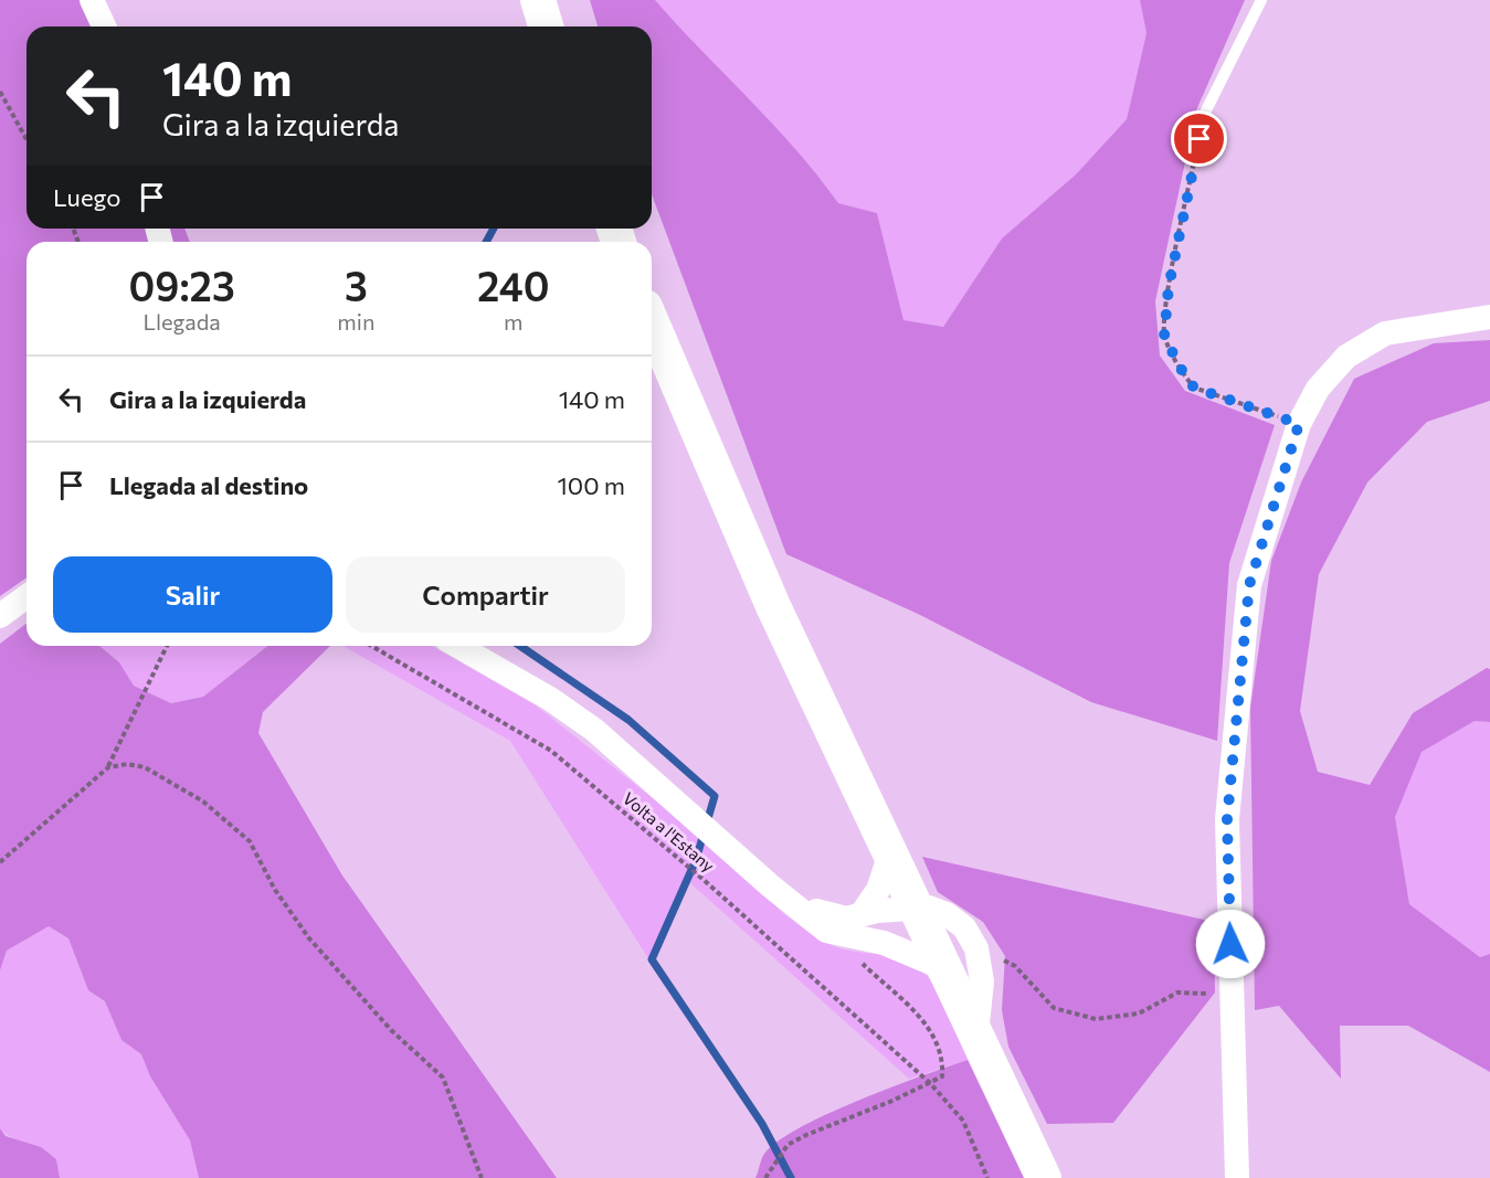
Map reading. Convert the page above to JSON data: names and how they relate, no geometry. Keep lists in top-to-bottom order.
{
  "streets": {
    "path": ["Volta a l'Estany"]
  },
  "page": {
    "turn": ["140 m", "Gira a la izquierda"],
    "then": "Luego",
    "eta": [
      "09:23",
      "Llegada",
      "3",
      "min",
      "240",
      "m"
    ],
    "list": [
      {
        "name": "Gira a la izquierda",
        "value": "140 m"
      },
      {
        "name": "Llegada al destino",
        "value": "100 m"
      }
    ],
    "buttons": ["Salir", "Compartir"]
  }
}
